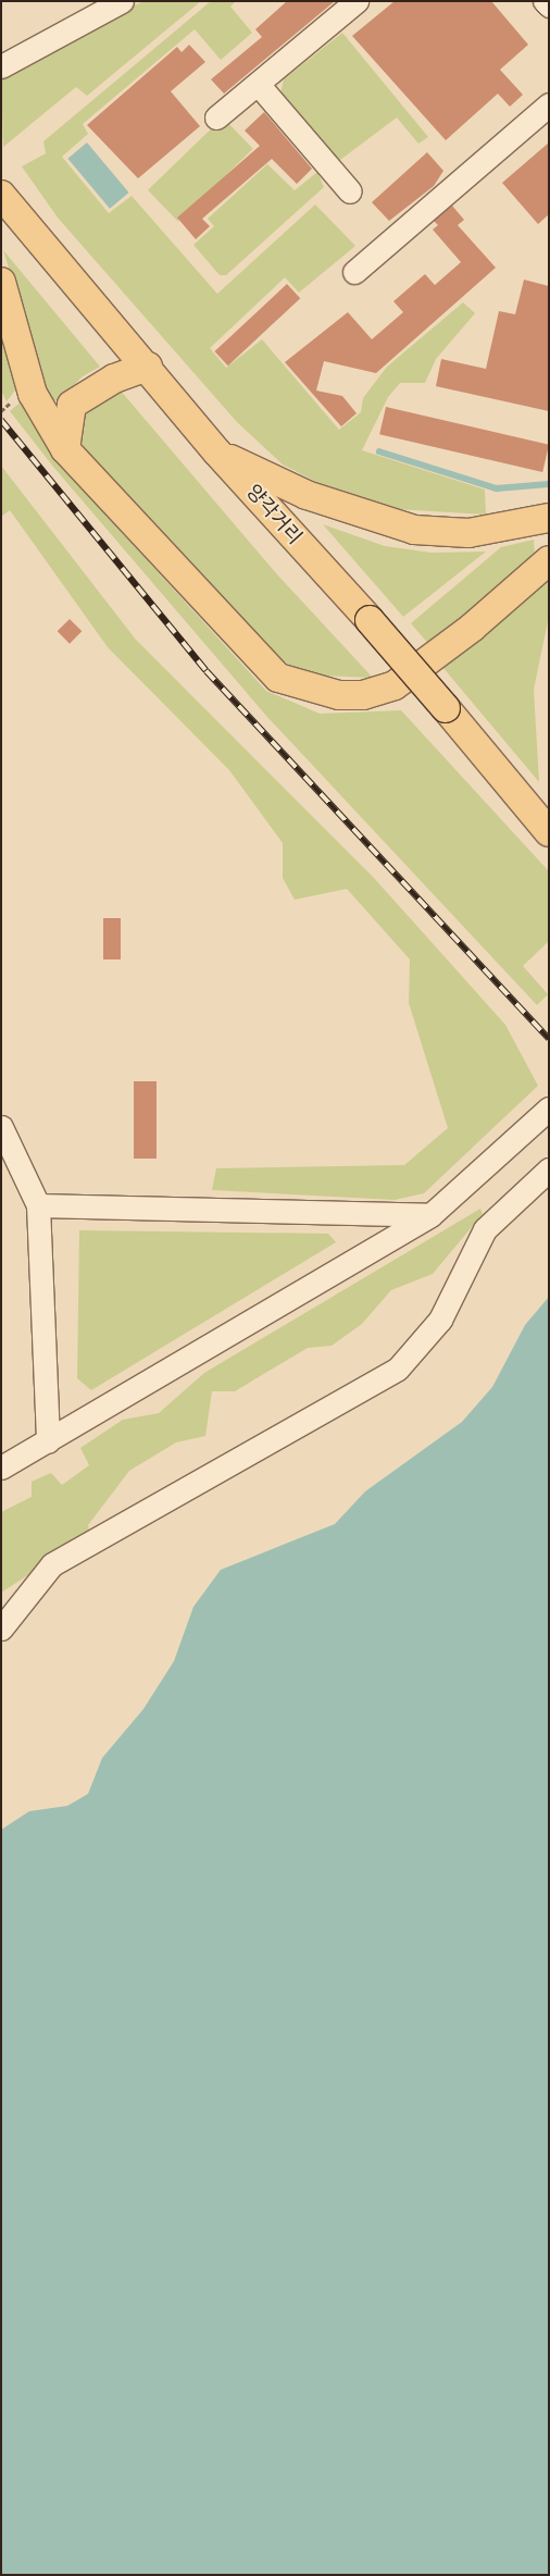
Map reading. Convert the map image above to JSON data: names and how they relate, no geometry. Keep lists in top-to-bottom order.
{
  "streets": {
    "main road": ["양각거리"]
  }
}
